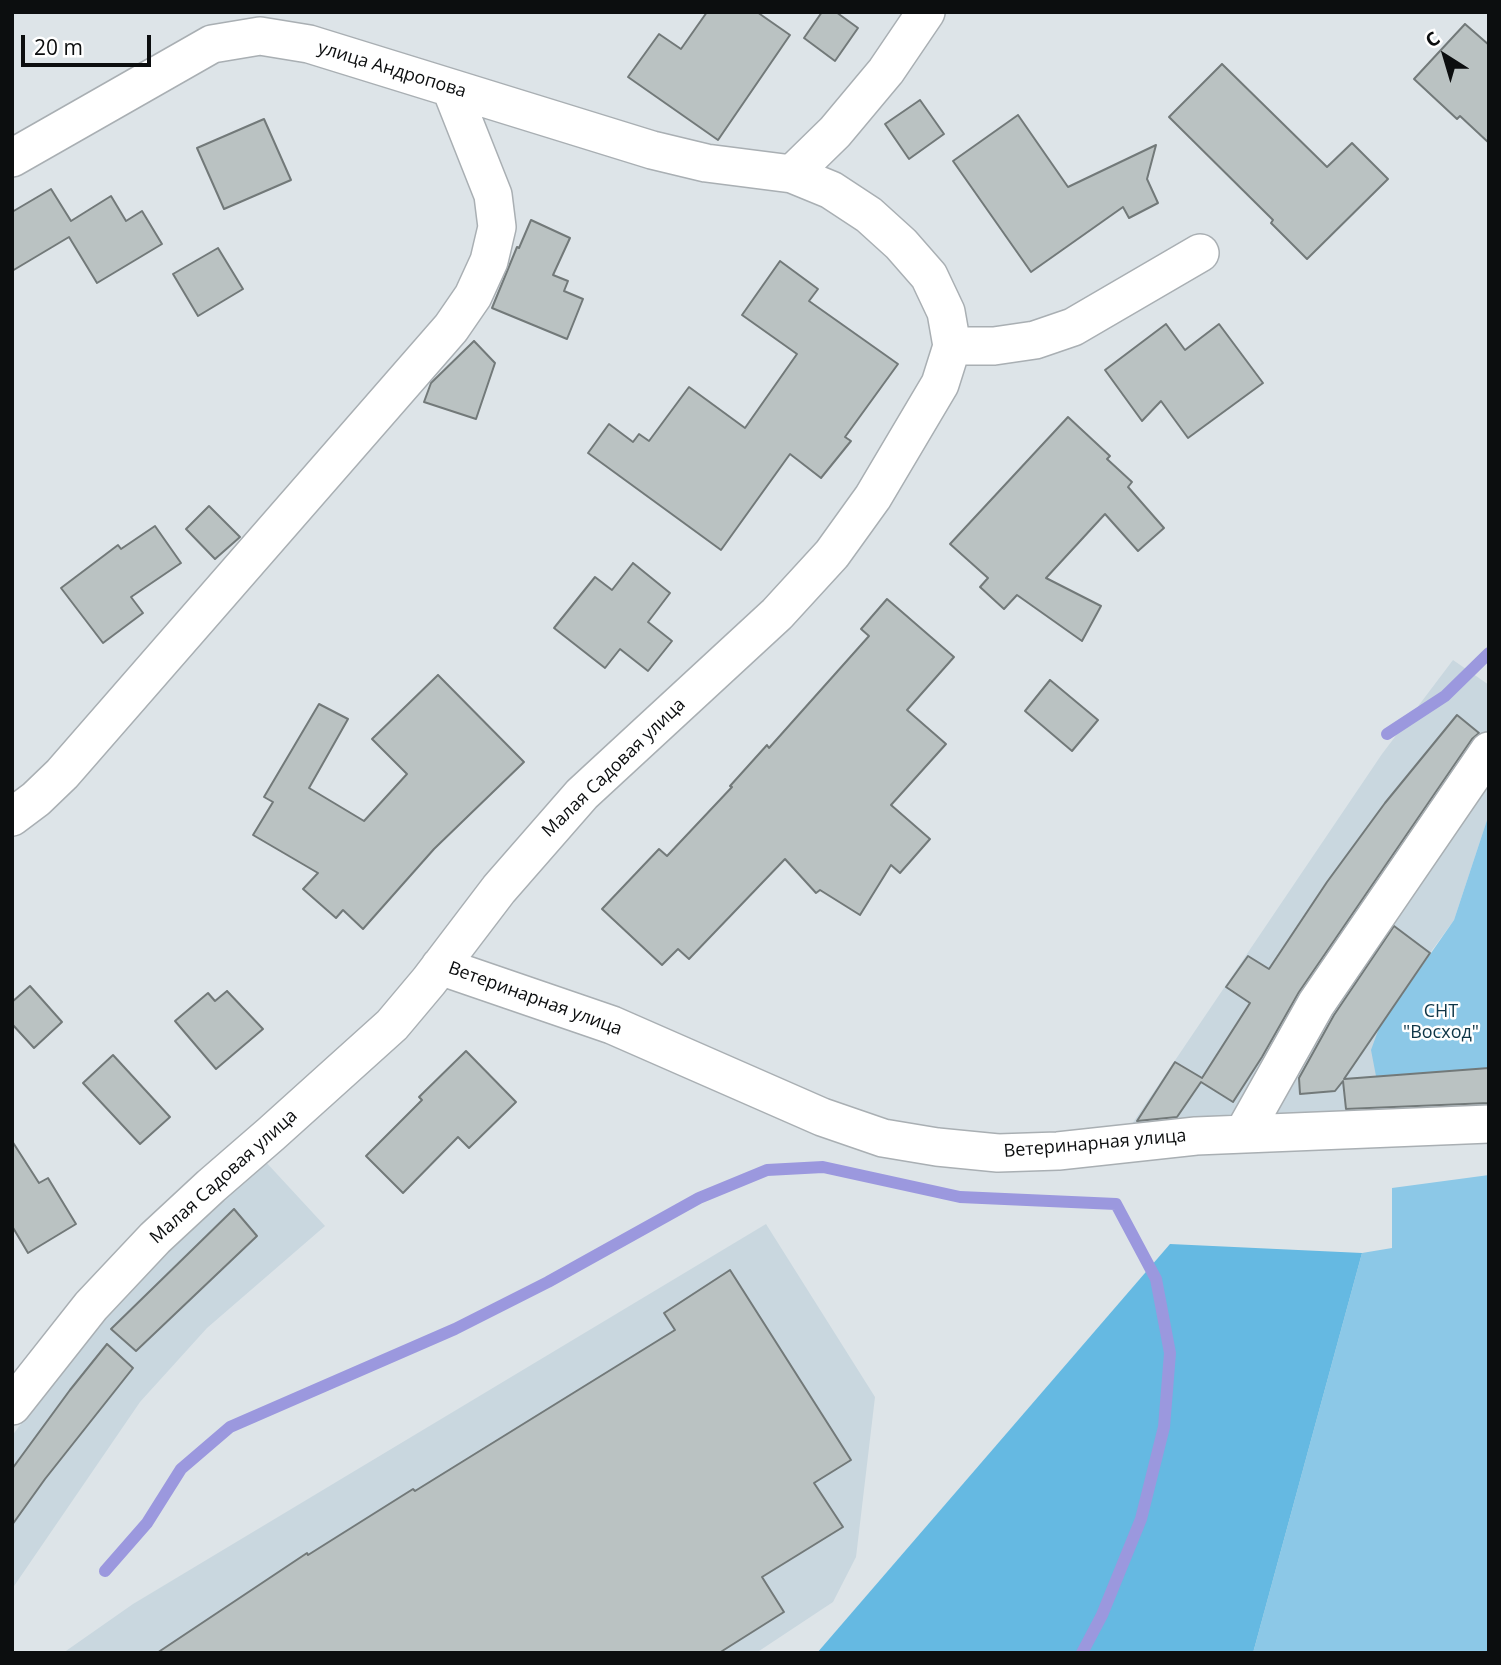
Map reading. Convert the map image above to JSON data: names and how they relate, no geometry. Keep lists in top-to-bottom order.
{
  "streets": {
    "street": ["улица Андропова", "Малая Садовая улица", "Ветеринарная улица"]
  },
  "crossings": [
    ["улица Андропова", "Малая Садовая улица"],
    ["Малая Садовая улица", "Ветеринарная улица"]
  ],
  "parks": ["СНТ \"Восход\""],
  "scale_bar": "20 m",
  "north": "top left"
}
